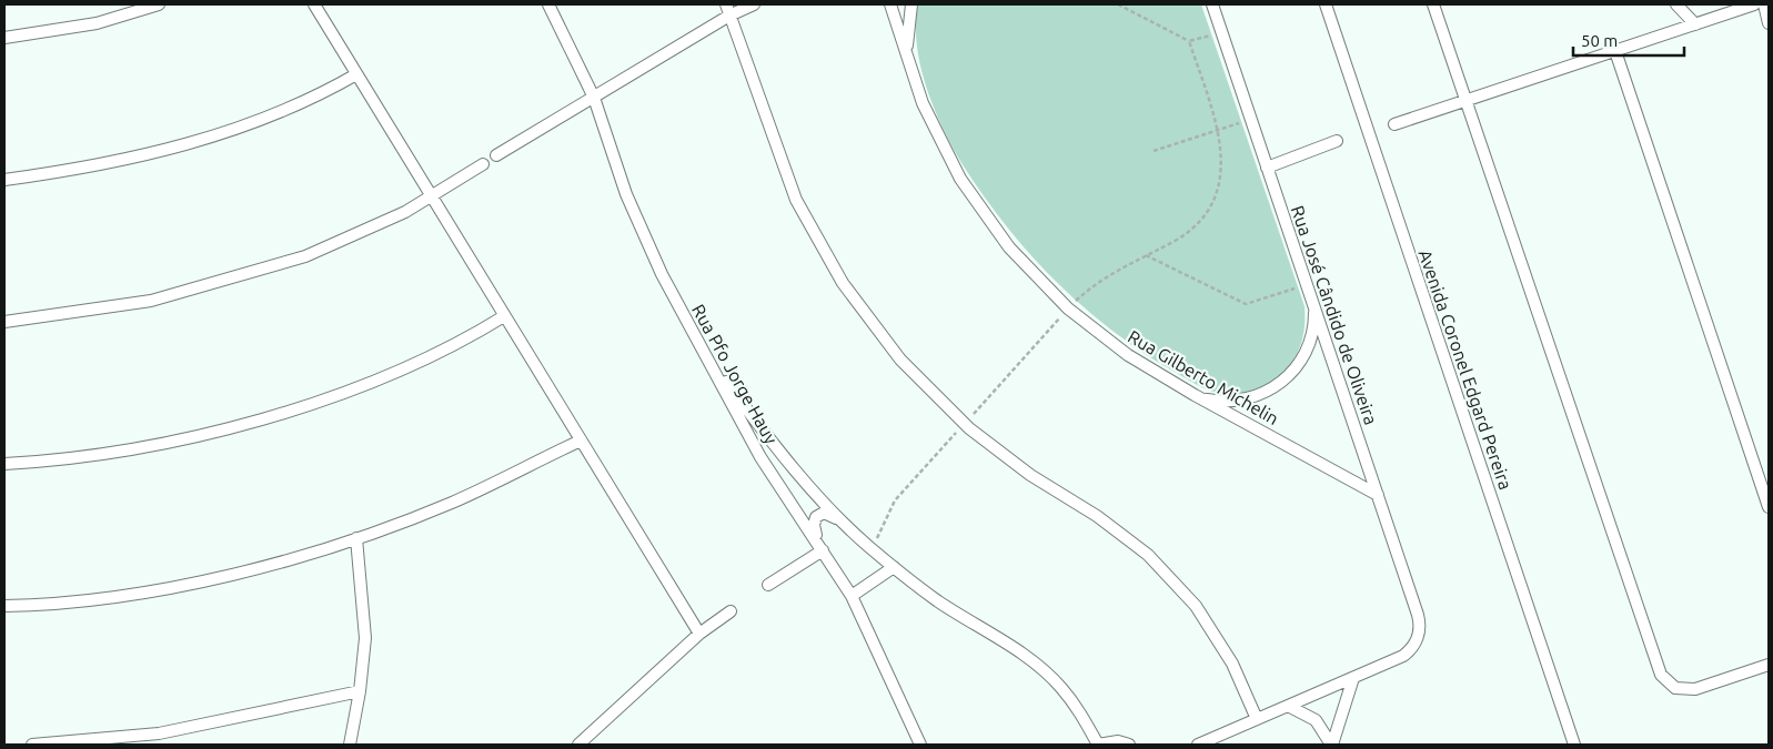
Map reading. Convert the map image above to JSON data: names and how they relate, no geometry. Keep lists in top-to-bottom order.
{
  "streets": {
    "street": [
      "Rua José Cândido de Oliveira",
      "Avenida Coronel Edgard Pereira",
      "Rua Pfo Jorge Hauy",
      "Rua Gilberto Michelin"
    ]
  },
  "crossings": [
    ["Rua José Cândido de Oliveira", "Rua Gilberto Michelin"]
  ],
  "scale_bar": "50 m"
}
